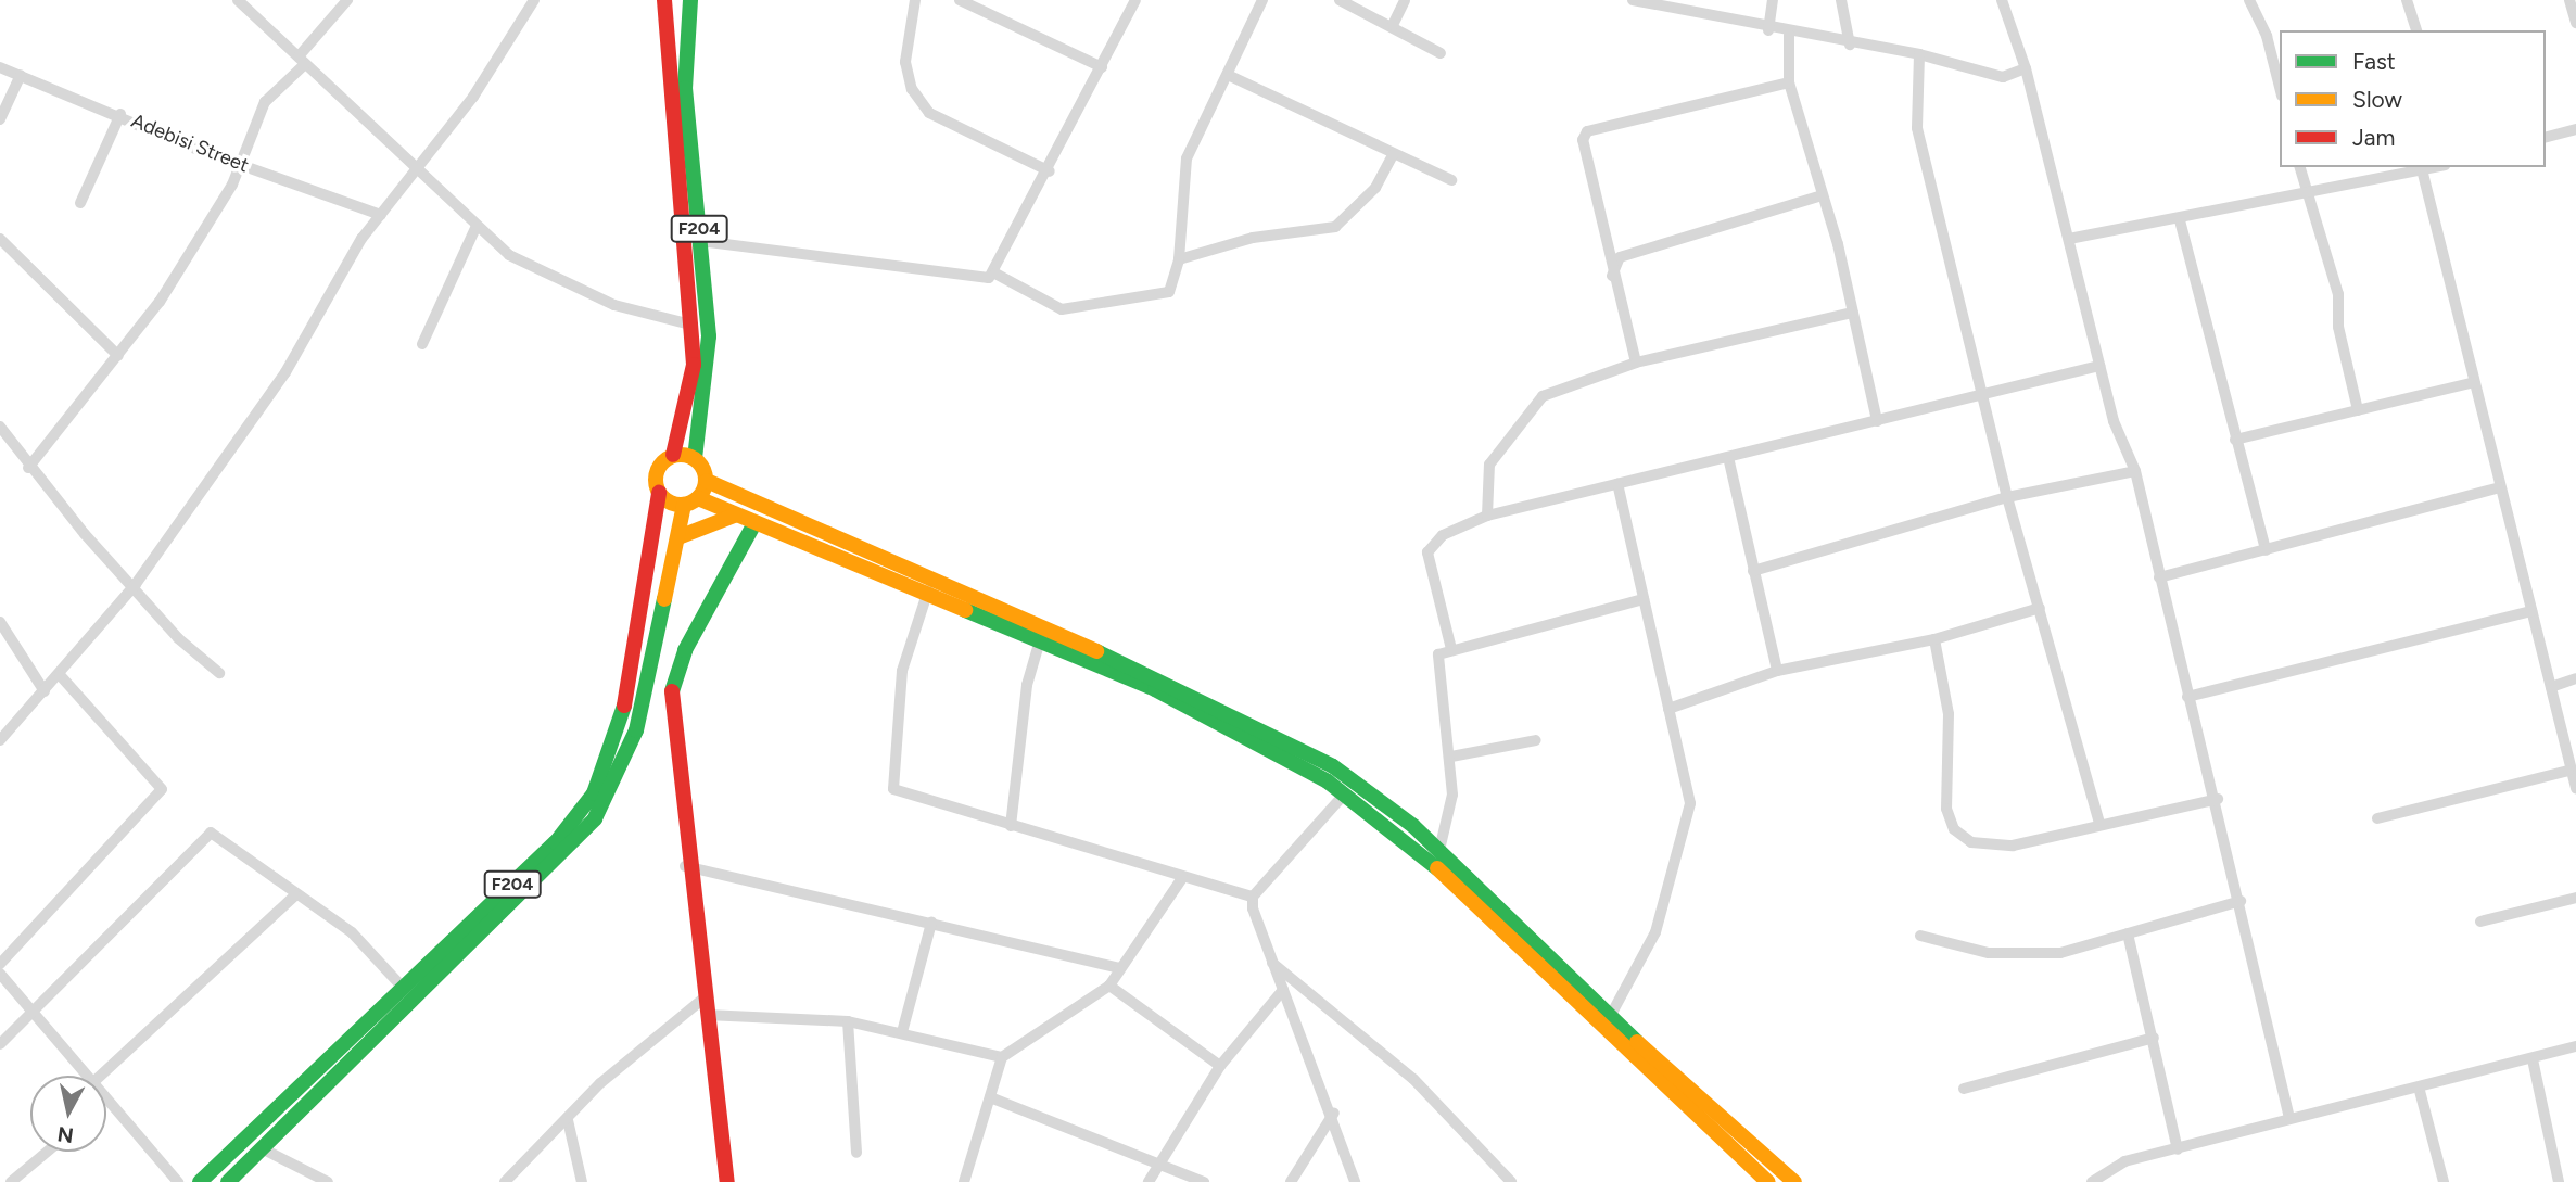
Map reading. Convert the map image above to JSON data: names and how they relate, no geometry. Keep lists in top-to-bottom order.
{
  "streets": {
    "main road": ["F204"],
    "street": ["Adebisi Street"]
  },
  "legend": ["Fast", "Slow", "Jam"],
  "north": "bottom"
}
